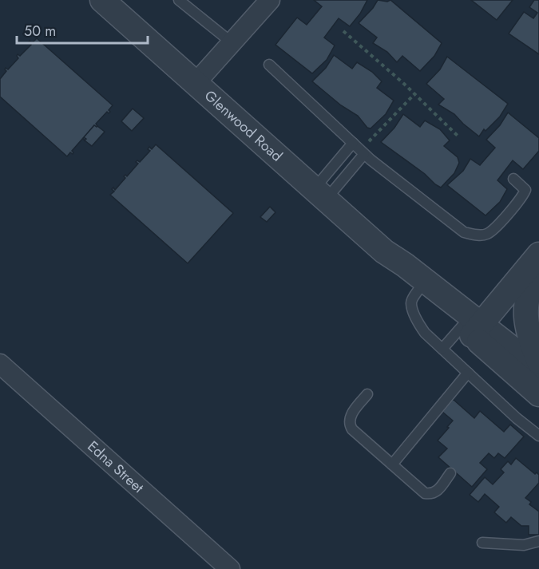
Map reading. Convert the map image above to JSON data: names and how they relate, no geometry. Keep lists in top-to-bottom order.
{
  "streets": {
    "street": ["Glenwood Road", "Edna Street"]
  },
  "scale_bar": "50 m"
}
